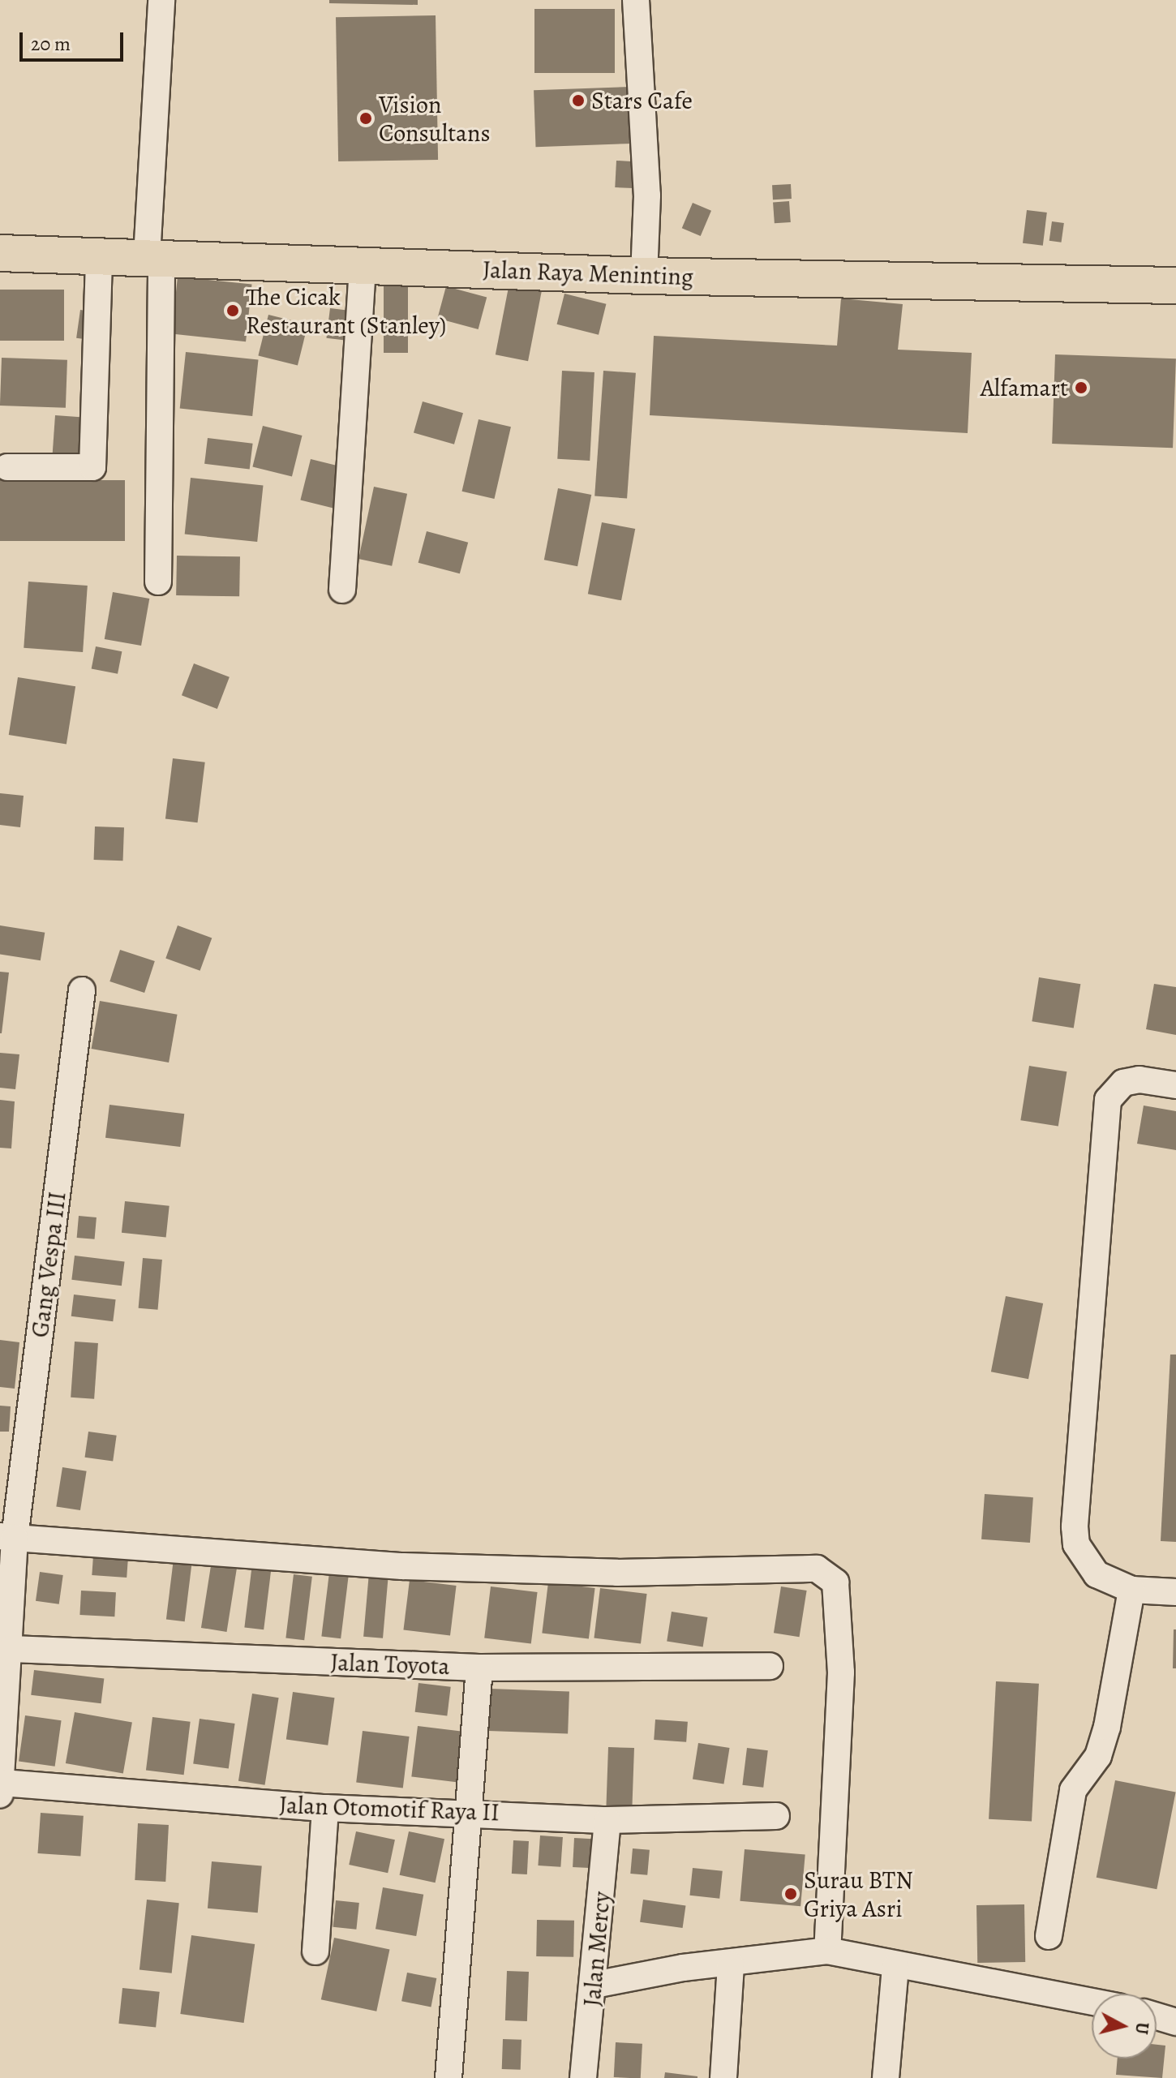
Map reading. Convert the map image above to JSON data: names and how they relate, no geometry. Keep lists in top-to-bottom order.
{
  "streets": {
    "highway": ["Jalan Raya Meninting"],
    "street": [
      "Gang Vespa III",
      "Jalan Toyota",
      "Jalan Otomotif Raya II",
      "Jalan Mercy"
    ]
  },
  "crossings": [
    ["Jalan Otomotif Raya II", "Jalan Mercy"]
  ],
  "places": [
    "Stars Cafe",
    "Vision Consultans",
    "The Cicak Restaurant (Stanley)",
    "Alfamart",
    "Surau BTN Griya Asri"
  ],
  "scale_bar": "20 m",
  "north": "right"
}
